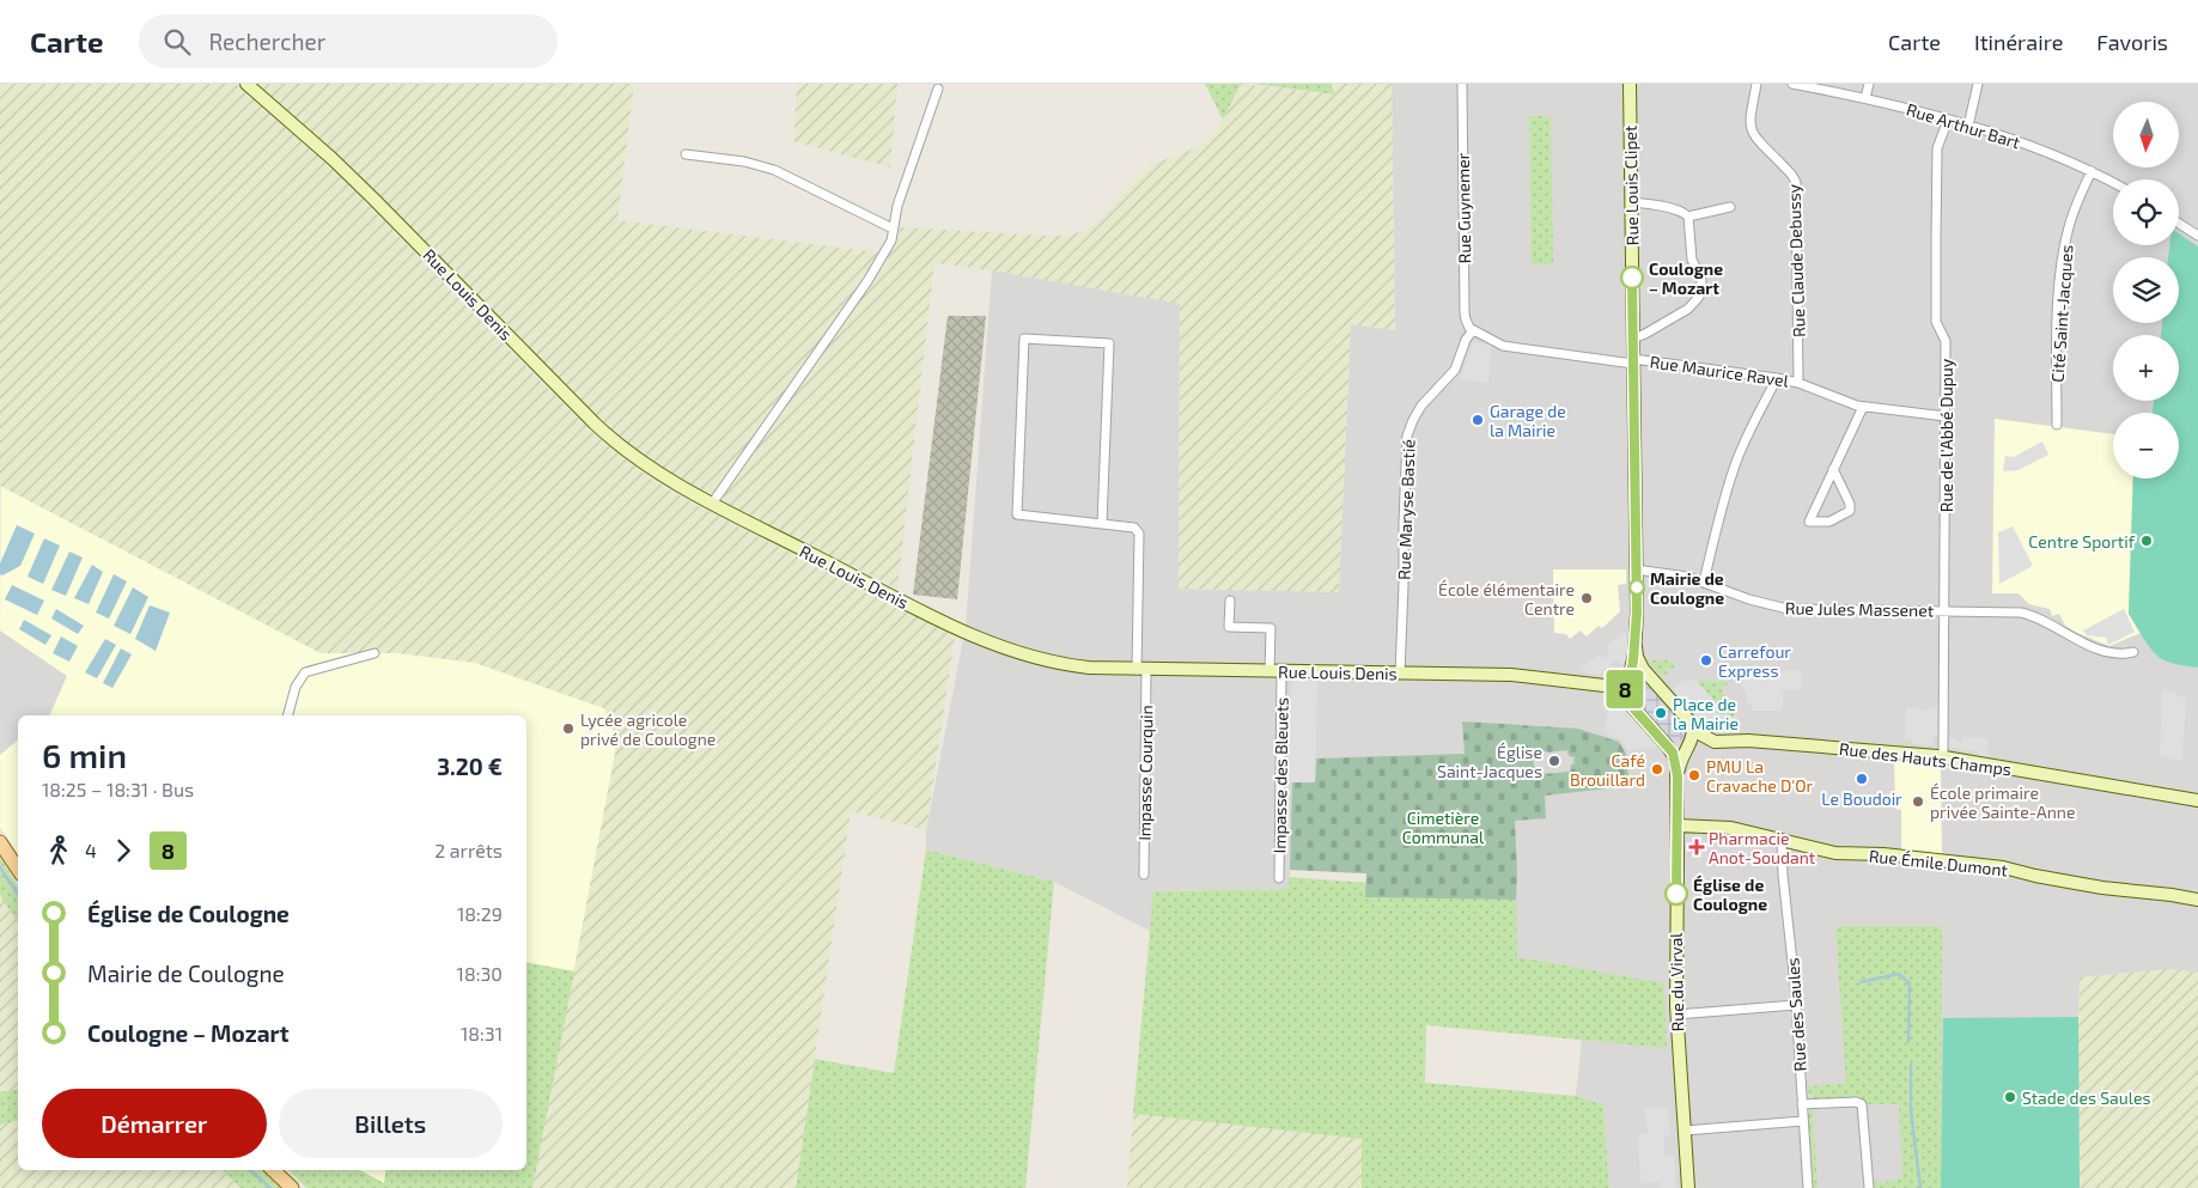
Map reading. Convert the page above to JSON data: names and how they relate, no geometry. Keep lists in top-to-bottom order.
{
  "streets": {
    "street": [
      "Rue Arthur Bart",
      "Rue Louis Clipet",
      "Rue Guynemer",
      "Rue Claude Debussy",
      "Rue Louis Denis",
      "Cité Saint-Jacques",
      "Rue Maurice Ravel",
      "Rue de l'Abbé Dupuy",
      "Rue Maryse Bastié",
      "Rue Jules Massenet",
      "Rue des Hauts Champs",
      "Impasse Courquin",
      "Impasse des Bleuets",
      "Rue Émile Dumont",
      "Rue du Virval",
      "Rue des Saules"
    ]
  },
  "crossings": [
    ["Rue Arthur Bart", "Cité Saint-Jacques"],
    ["Rue Arthur Bart", "Rue de l'Abbé Dupuy"],
    ["Rue Louis Clipet", "Rue Louis Denis"],
    ["Rue Louis Clipet", "Rue Maurice Ravel"],
    ["Rue Louis Clipet", "Rue Jules Massenet"],
    ["Rue Guynemer", "Rue Maurice Ravel"],
    ["Rue Guynemer", "Rue Maryse Bastié"],
    ["Rue Claude Debussy", "Rue Maurice Ravel"],
    ["Rue Louis Denis", "Rue Maryse Bastié"],
    ["Rue Louis Denis", "Impasse Courquin"],
    ["Rue Louis Denis", "Impasse des Bleuets"],
    ["Rue Maurice Ravel", "Rue de l'Abbé Dupuy"],
    ["Rue Maurice Ravel", "Rue Maryse Bastié"],
    ["Rue de l'Abbé Dupuy", "Rue Jules Massenet"],
    ["Rue de l'Abbé Dupuy", "Rue des Hauts Champs"],
    ["Rue Émile Dumont", "Rue du Virval"],
    ["Rue Émile Dumont", "Rue des Saules"]
  ],
  "parks": ["Cimetière Communal"],
  "places": {
    "other": [
      "Coulogne – Mozart",
      "Garage de la Mairie",
      "Centre Sportif",
      "Mairie de Coulogne",
      "École élémentaire Centre",
      "Carrefour Express",
      "Place de la Mairie",
      "Lycée agricole privé de Coulogne",
      "Église Saint-Jacques",
      "Café Brouillard",
      "PMU La Cravache D'Or",
      "Le Boudoir",
      "École primaire privée Sainte-Anne",
      "Église de Coulogne",
      "Stade des Saules"
    ],
    "health": ["Pharmacie Anot-Soudant"]
  },
  "lines": ["bus line 8"],
  "north": "bottom",
  "page": {
    "header": "Carte",
    "search": "Rechercher",
    "nav": ["Carte", "Itinéraire", "Favoris"],
    "on_map": "8",
    "map_buttons": ["+", "−"],
    "heading": ["6 min", "18:25 – 18:31 · Bus", "3.20 €"],
    "legs": ["4", "8", "2 arrêts"],
    "list": [
      {
        "name": "Église de Coulogne",
        "value": "18:29"
      },
      {
        "name": "Mairie de Coulogne",
        "value": "18:30"
      },
      {
        "name": "Coulogne – Mozart",
        "value": "18:31"
      }
    ],
    "buttons": ["Démarrer", "Billets"]
  }
}
